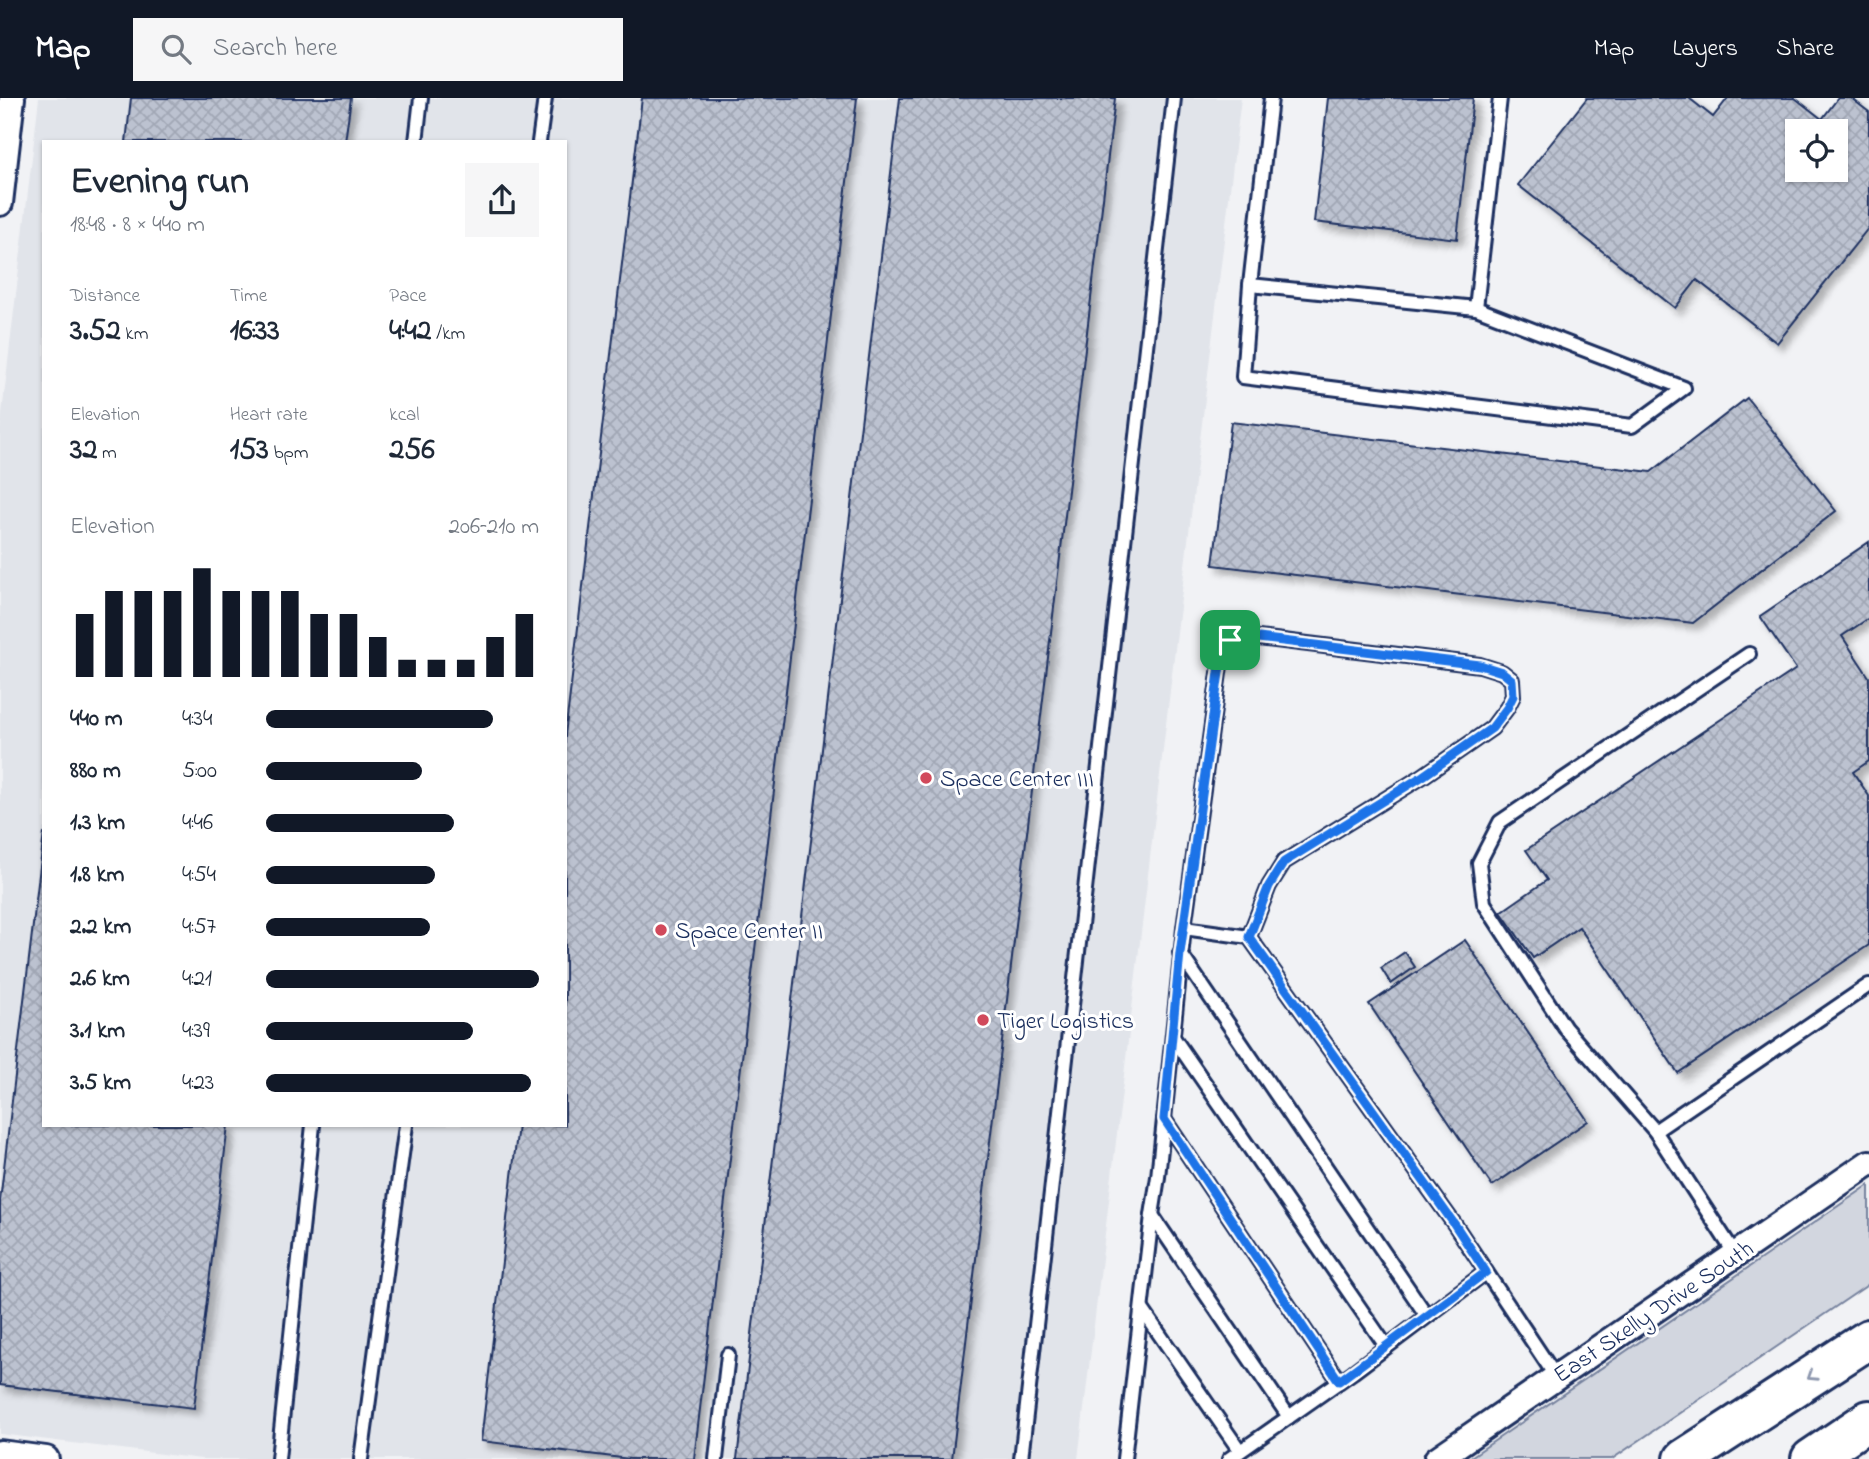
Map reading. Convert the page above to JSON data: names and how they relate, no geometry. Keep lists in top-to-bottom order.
{
  "streets": {
    "street": ["East Skelly Drive South"]
  },
  "places": ["Space Center III", "Space Center II", "Tiger Logistics"],
  "page": {
    "header": "Map",
    "search": "Search here",
    "nav": ["Map", "Layers", "Share"],
    "heading": ["Evening run", "18:48 · 8 × 440 m"],
    "stats": [
      ["Distance", "3.52 km"],
      ["Time", "16:33"],
      ["Pace", "4:42 /km"],
      ["Elevation", "32 m"],
      ["Heart rate", "153 bpm"],
      ["kcal", "256"]
    ],
    "chart": ["Elevation", "206–210 m"],
    "list": [
      {
        "name": "440 m",
        "note": "4:34"
      },
      {
        "name": "880 m",
        "note": "5:00"
      },
      {
        "name": "1.3 km",
        "note": "4:46"
      },
      {
        "name": "1.8 km",
        "note": "4:54"
      },
      {
        "name": "2.2 km",
        "note": "4:57"
      },
      {
        "name": "2.6 km",
        "note": "4:21"
      },
      {
        "name": "3.1 km",
        "note": "4:39"
      },
      {
        "name": "3.5 km",
        "note": "4:23"
      }
    ]
  }
}
